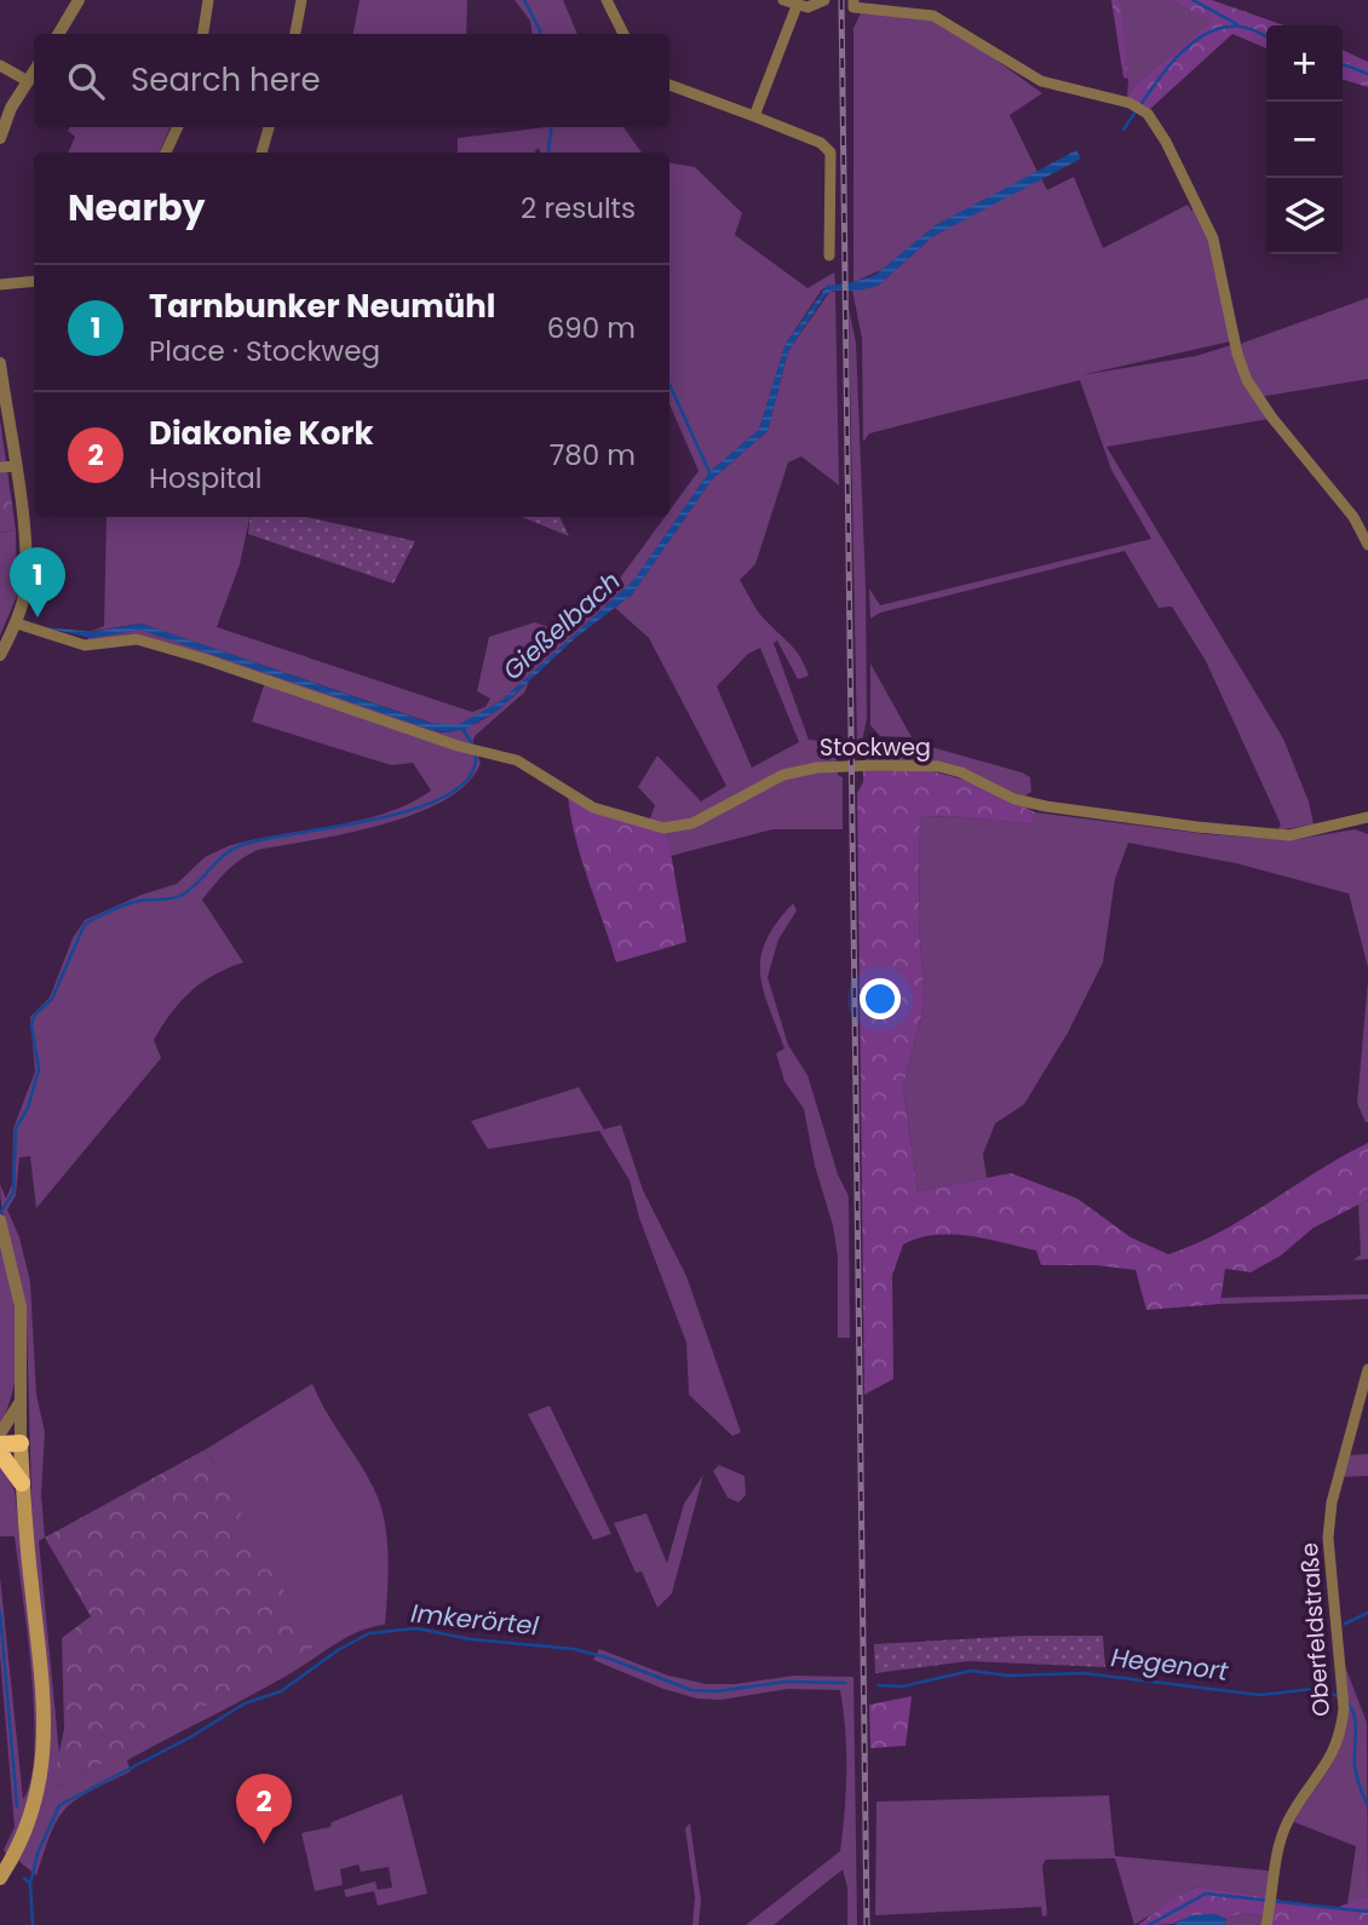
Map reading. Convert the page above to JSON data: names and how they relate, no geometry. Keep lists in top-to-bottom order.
{
  "streets": {
    "street": ["Stockweg", "Oberfeldstraße"]
  },
  "water": ["Gießelbach", "Imkerörtel", "Hegenort"],
  "page": {
    "map_buttons": ["+", "−"],
    "search": "Search here",
    "heading": ["Nearby", "2 results"],
    "list": [
      {
        "mark": "1",
        "name": "Tarnbunker Neumühl",
        "note": "Place · Stockweg",
        "value": "690 m"
      },
      {
        "mark": "2",
        "name": "Diakonie Kork",
        "note": "Hospital",
        "value": "780 m"
      }
    ],
    "pins": ["1", "2"]
  }
}
